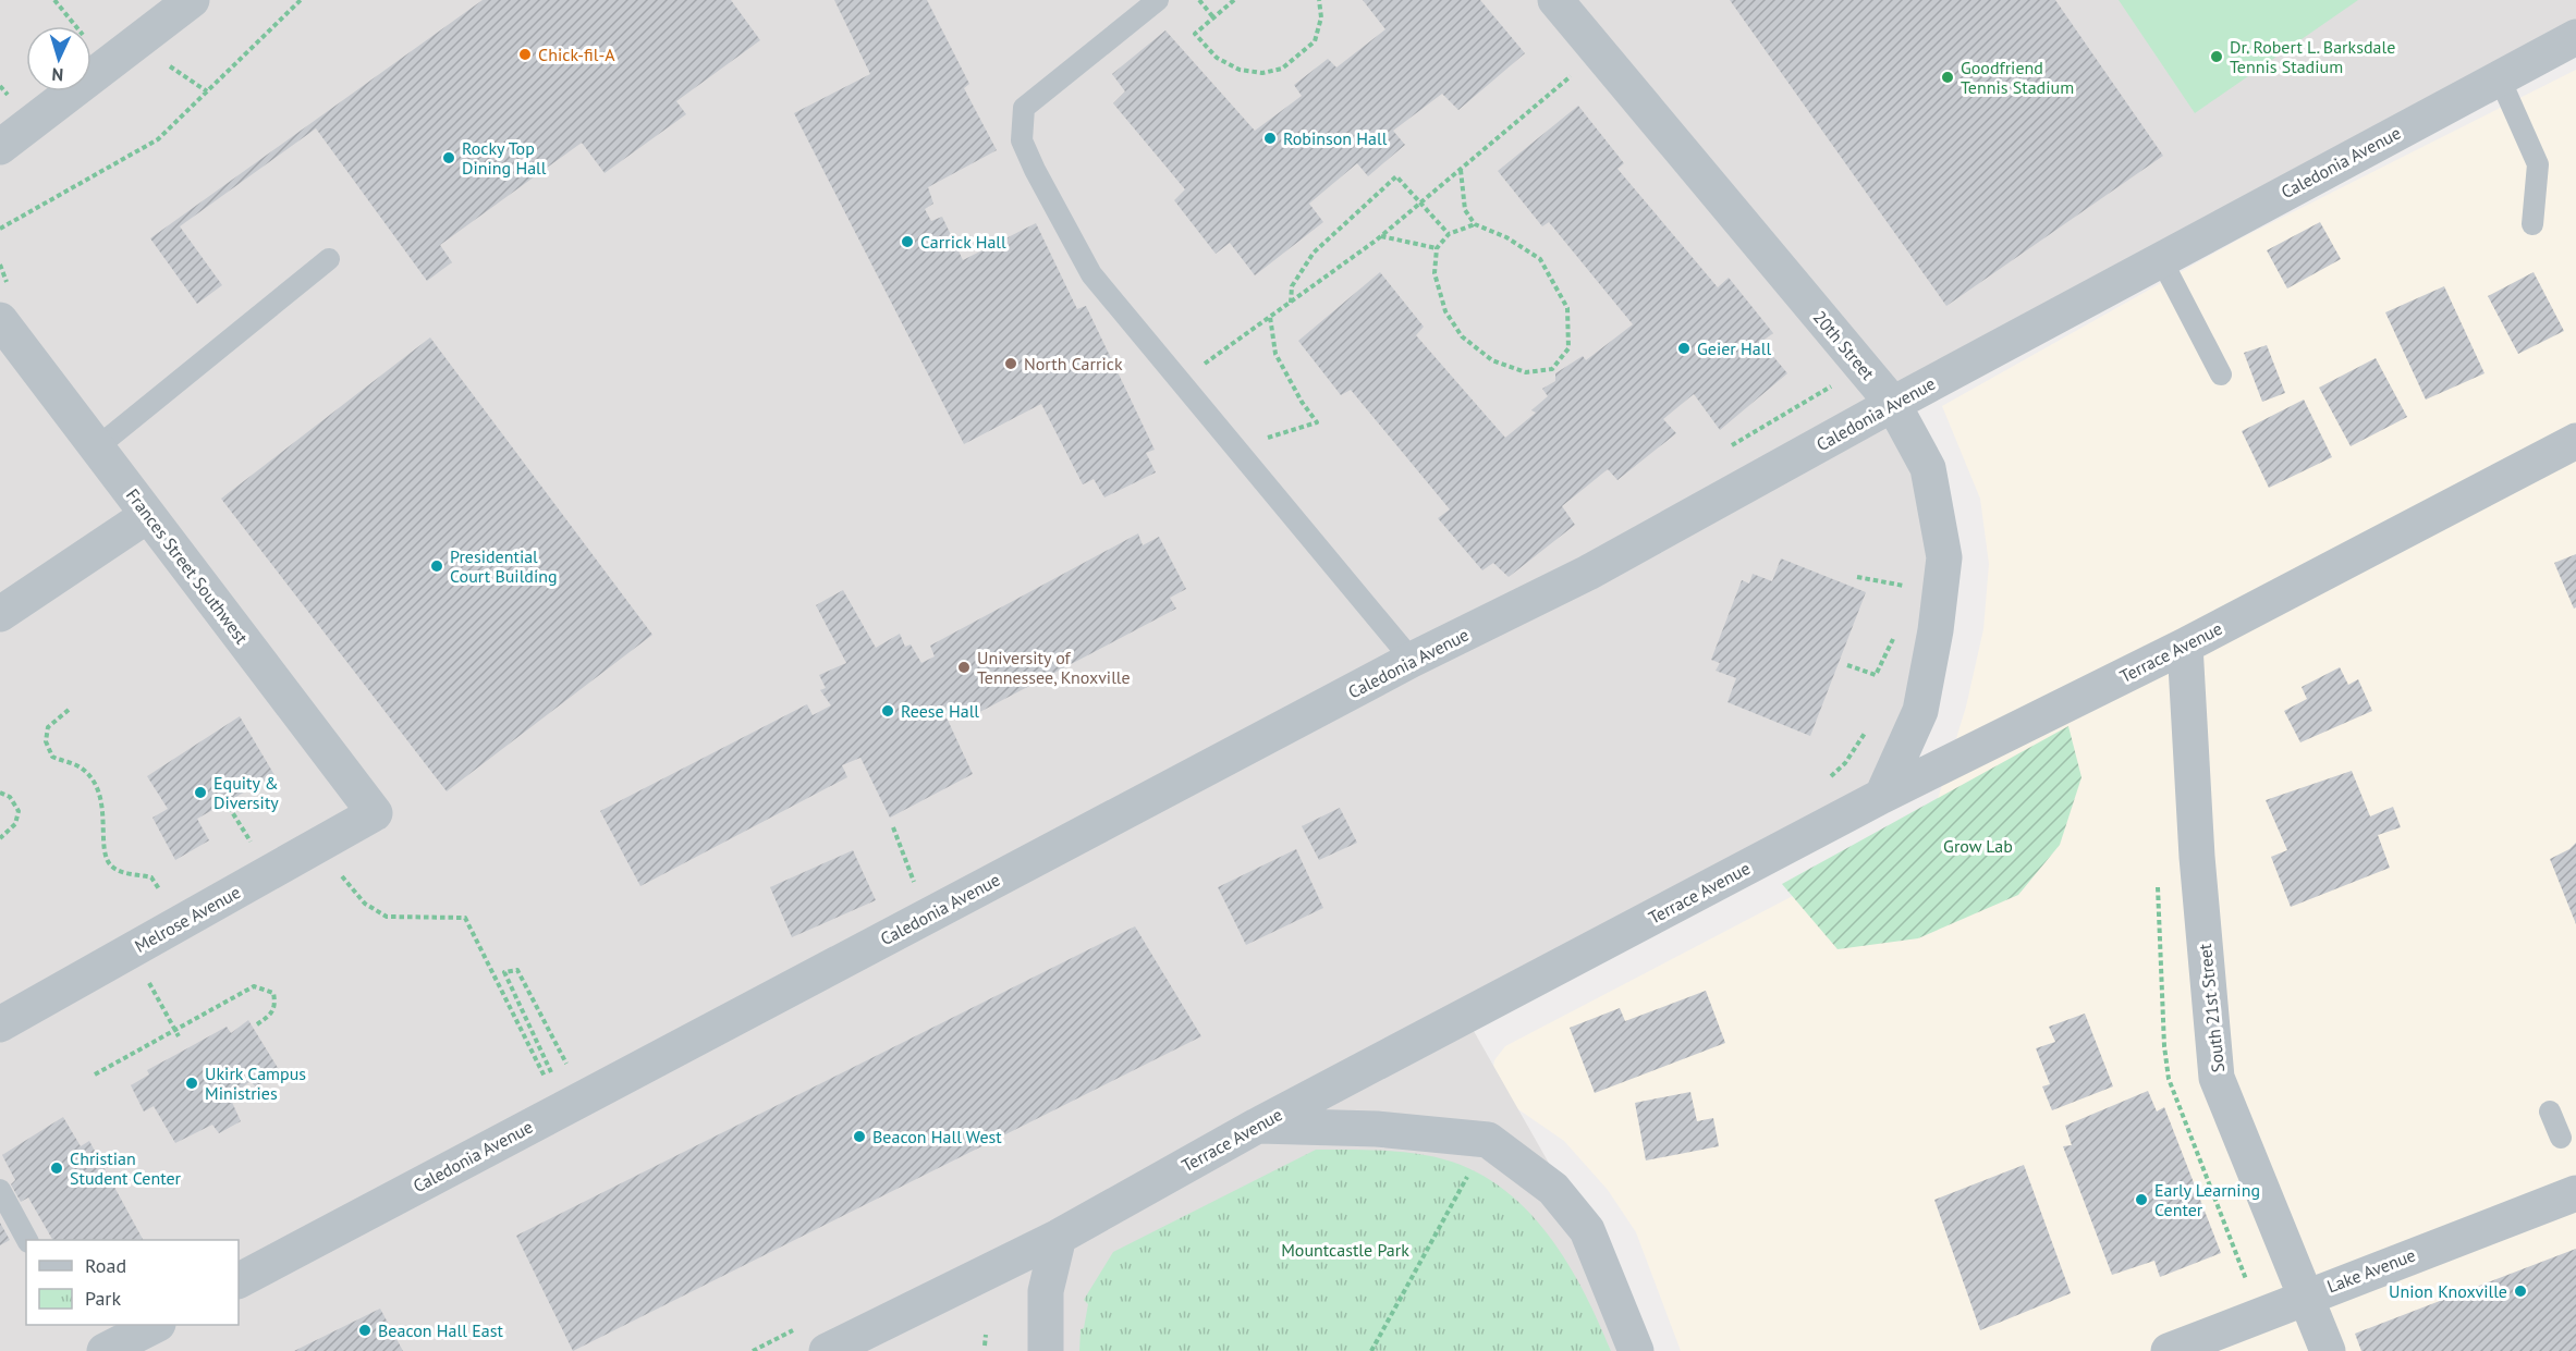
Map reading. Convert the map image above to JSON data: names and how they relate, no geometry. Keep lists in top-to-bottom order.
{
  "streets": {
    "street": [
      "Caledonia Avenue",
      "20th Street",
      "Frances Street Southwest",
      "Terrace Avenue",
      "Melrose Avenue",
      "South 21st Street",
      "Lake Avenue"
    ]
  },
  "crossings": [
    ["Caledonia Avenue", "20th Street"],
    ["20th Street", "Terrace Avenue"],
    ["Frances Street Southwest", "Melrose Avenue"],
    ["Terrace Avenue", "South 21st Street"],
    ["South 21st Street", "Lake Avenue"]
  ],
  "parks": ["Grow Lab", "Mountcastle Park"],
  "places": [
    "Chick-fil-A",
    "Dr. Robert L. Barksdale Tennis Stadium",
    "Goodfriend Tennis Stadium",
    "Robinson Hall",
    "Rocky Top Dining Hall",
    "Carrick Hall",
    "Geier Hall",
    "North Carrick",
    "Presidential Court Building",
    "University of Tennessee, Knoxville",
    "Reese Hall",
    "Equity & Diversity",
    "Ukirk Campus Ministries",
    "Beacon Hall West",
    "Christian Student Center",
    "Early Learning Center",
    "Union Knoxville",
    "Beacon Hall East"
  ],
  "legend": ["Road", "Park"],
  "north": "bottom"
}
